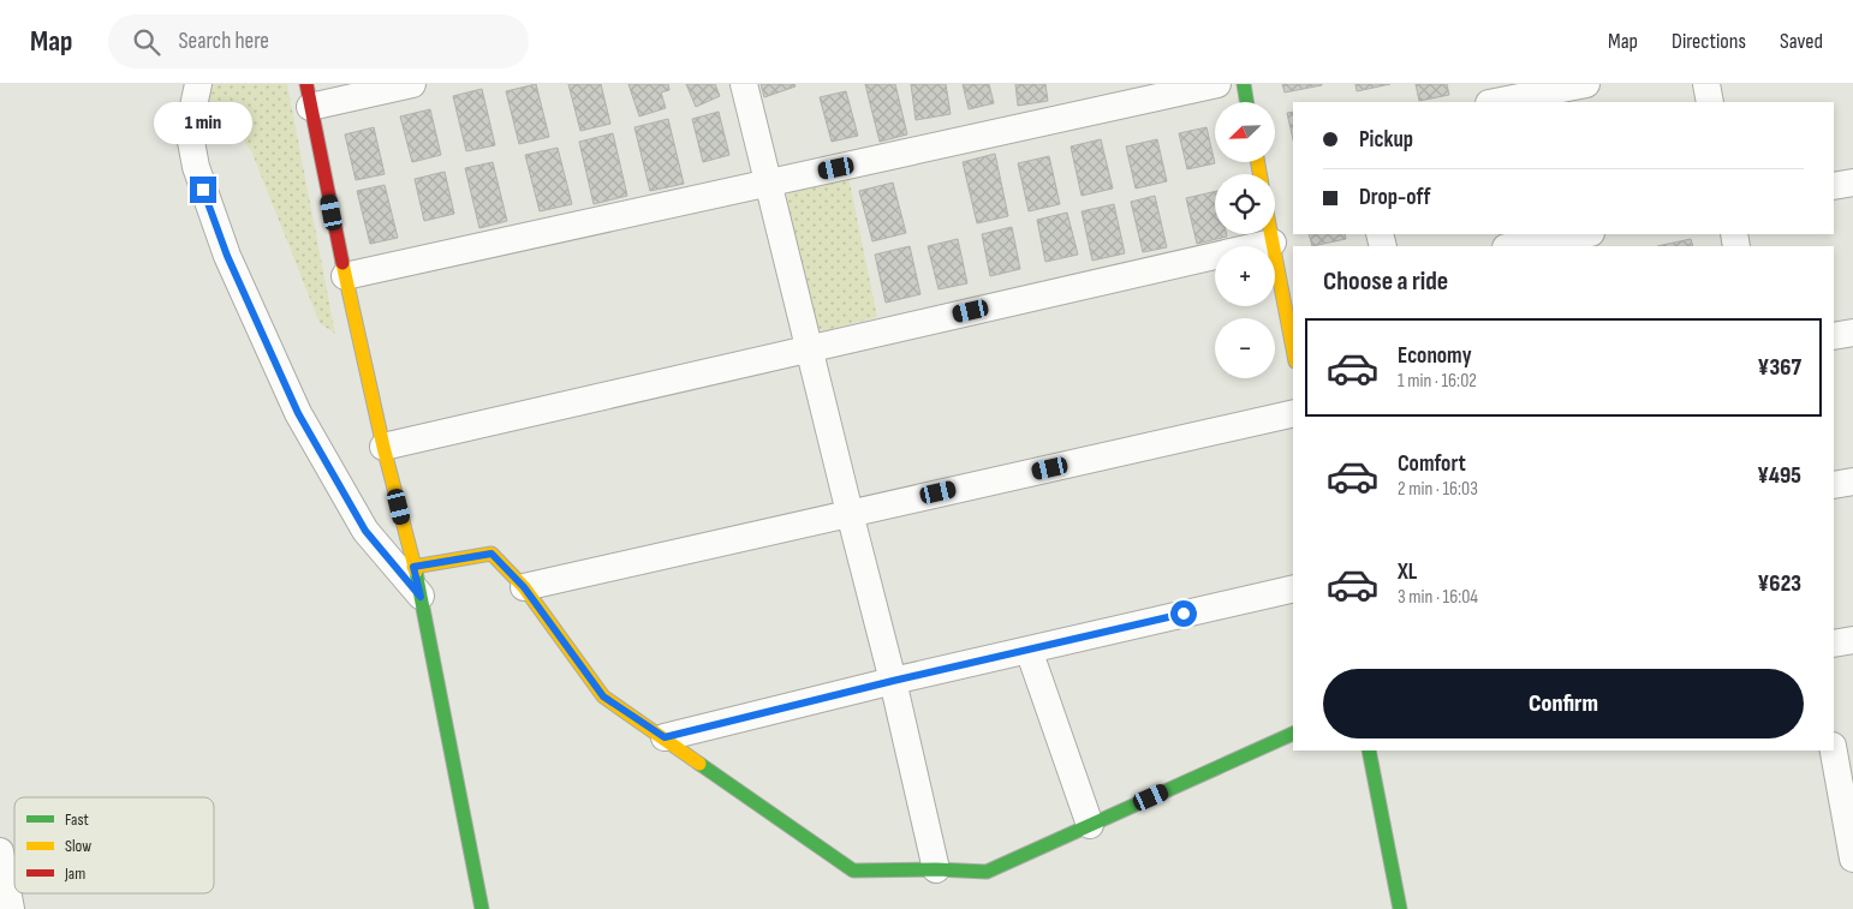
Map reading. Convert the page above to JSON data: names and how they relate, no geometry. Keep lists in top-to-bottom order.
{
  "legend": ["Fast", "Slow", "Jam"],
  "north": "bottom left",
  "page": {
    "header": "Map",
    "search": "Search here",
    "nav": ["Map", "Directions", "Saved"],
    "map_buttons": ["+", "−"],
    "bubble": "1 min",
    "banner": ["Pickup", "Drop-off"],
    "heading": "Choose a ride",
    "list": [
      {
        "name": "Economy",
        "note": "1 min · 16:02",
        "value": "¥367"
      },
      {
        "name": "Comfort",
        "note": "2 min · 16:03",
        "value": "¥495"
      },
      {
        "name": "XL",
        "note": "3 min · 16:04",
        "value": "¥623"
      }
    ],
    "buttons": "Confirm"
  }
}
